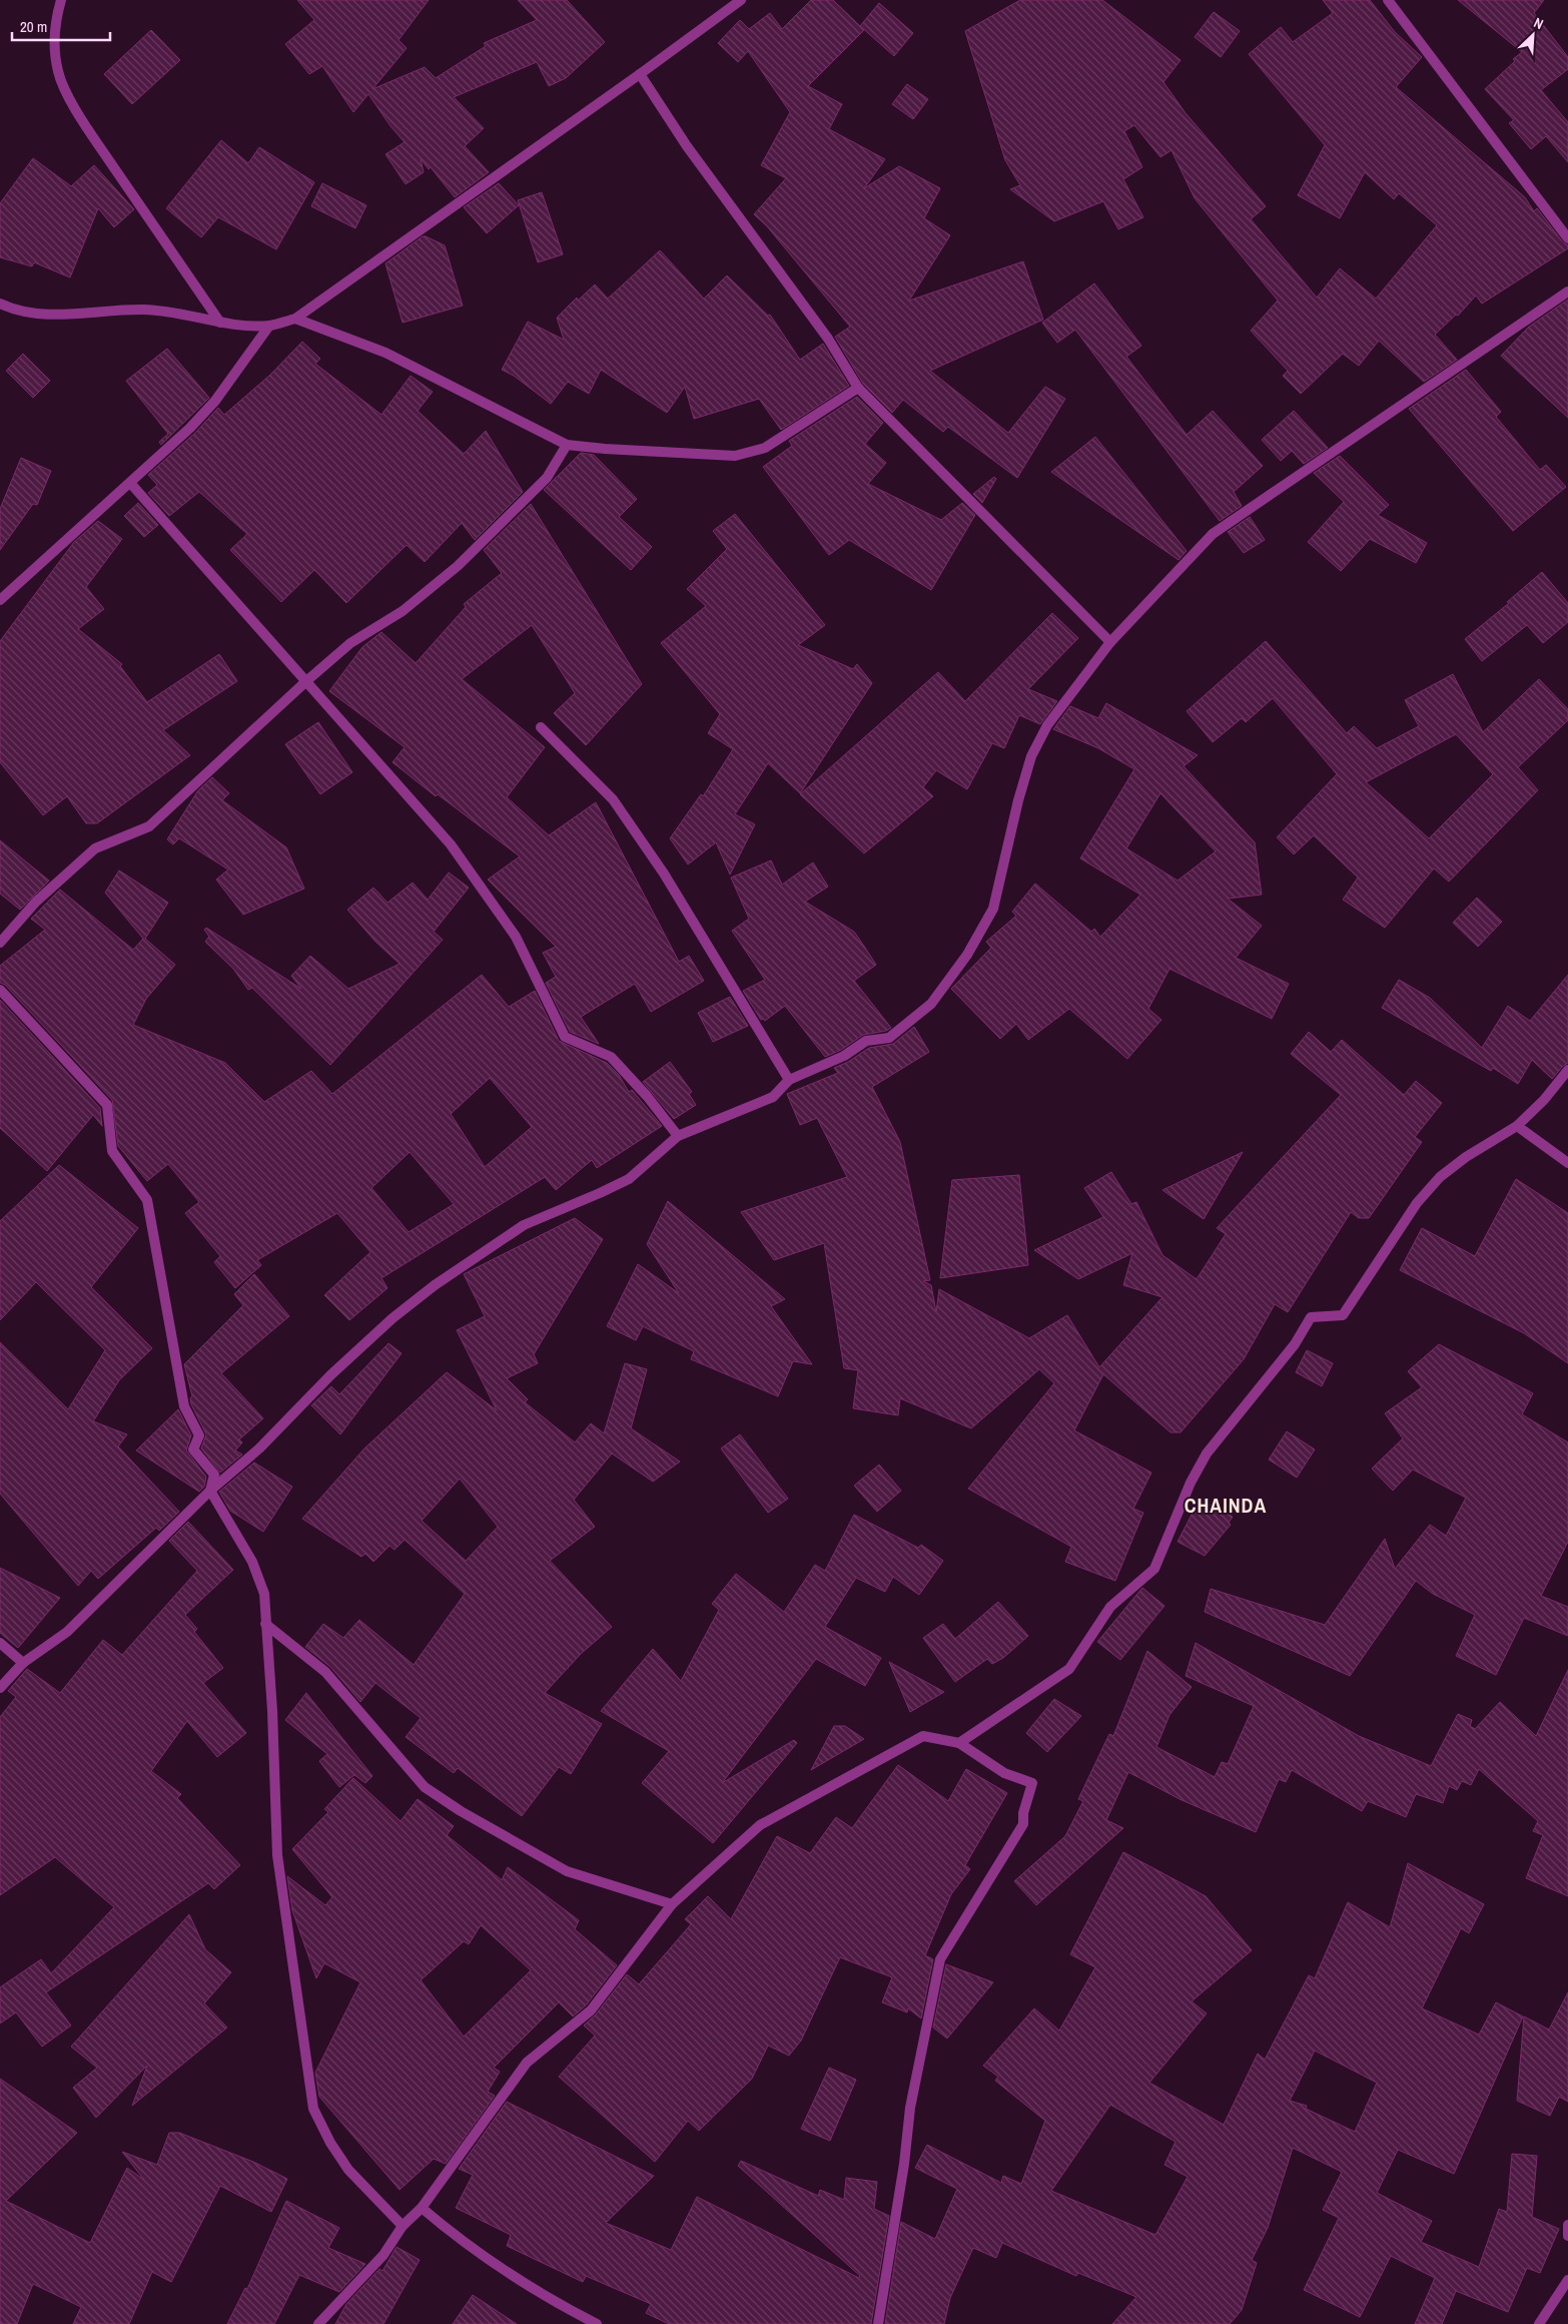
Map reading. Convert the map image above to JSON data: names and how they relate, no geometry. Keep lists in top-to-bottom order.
{
  "districts": ["CHAINDA"],
  "scale_bar": "20 m",
  "north": "top right"
}
